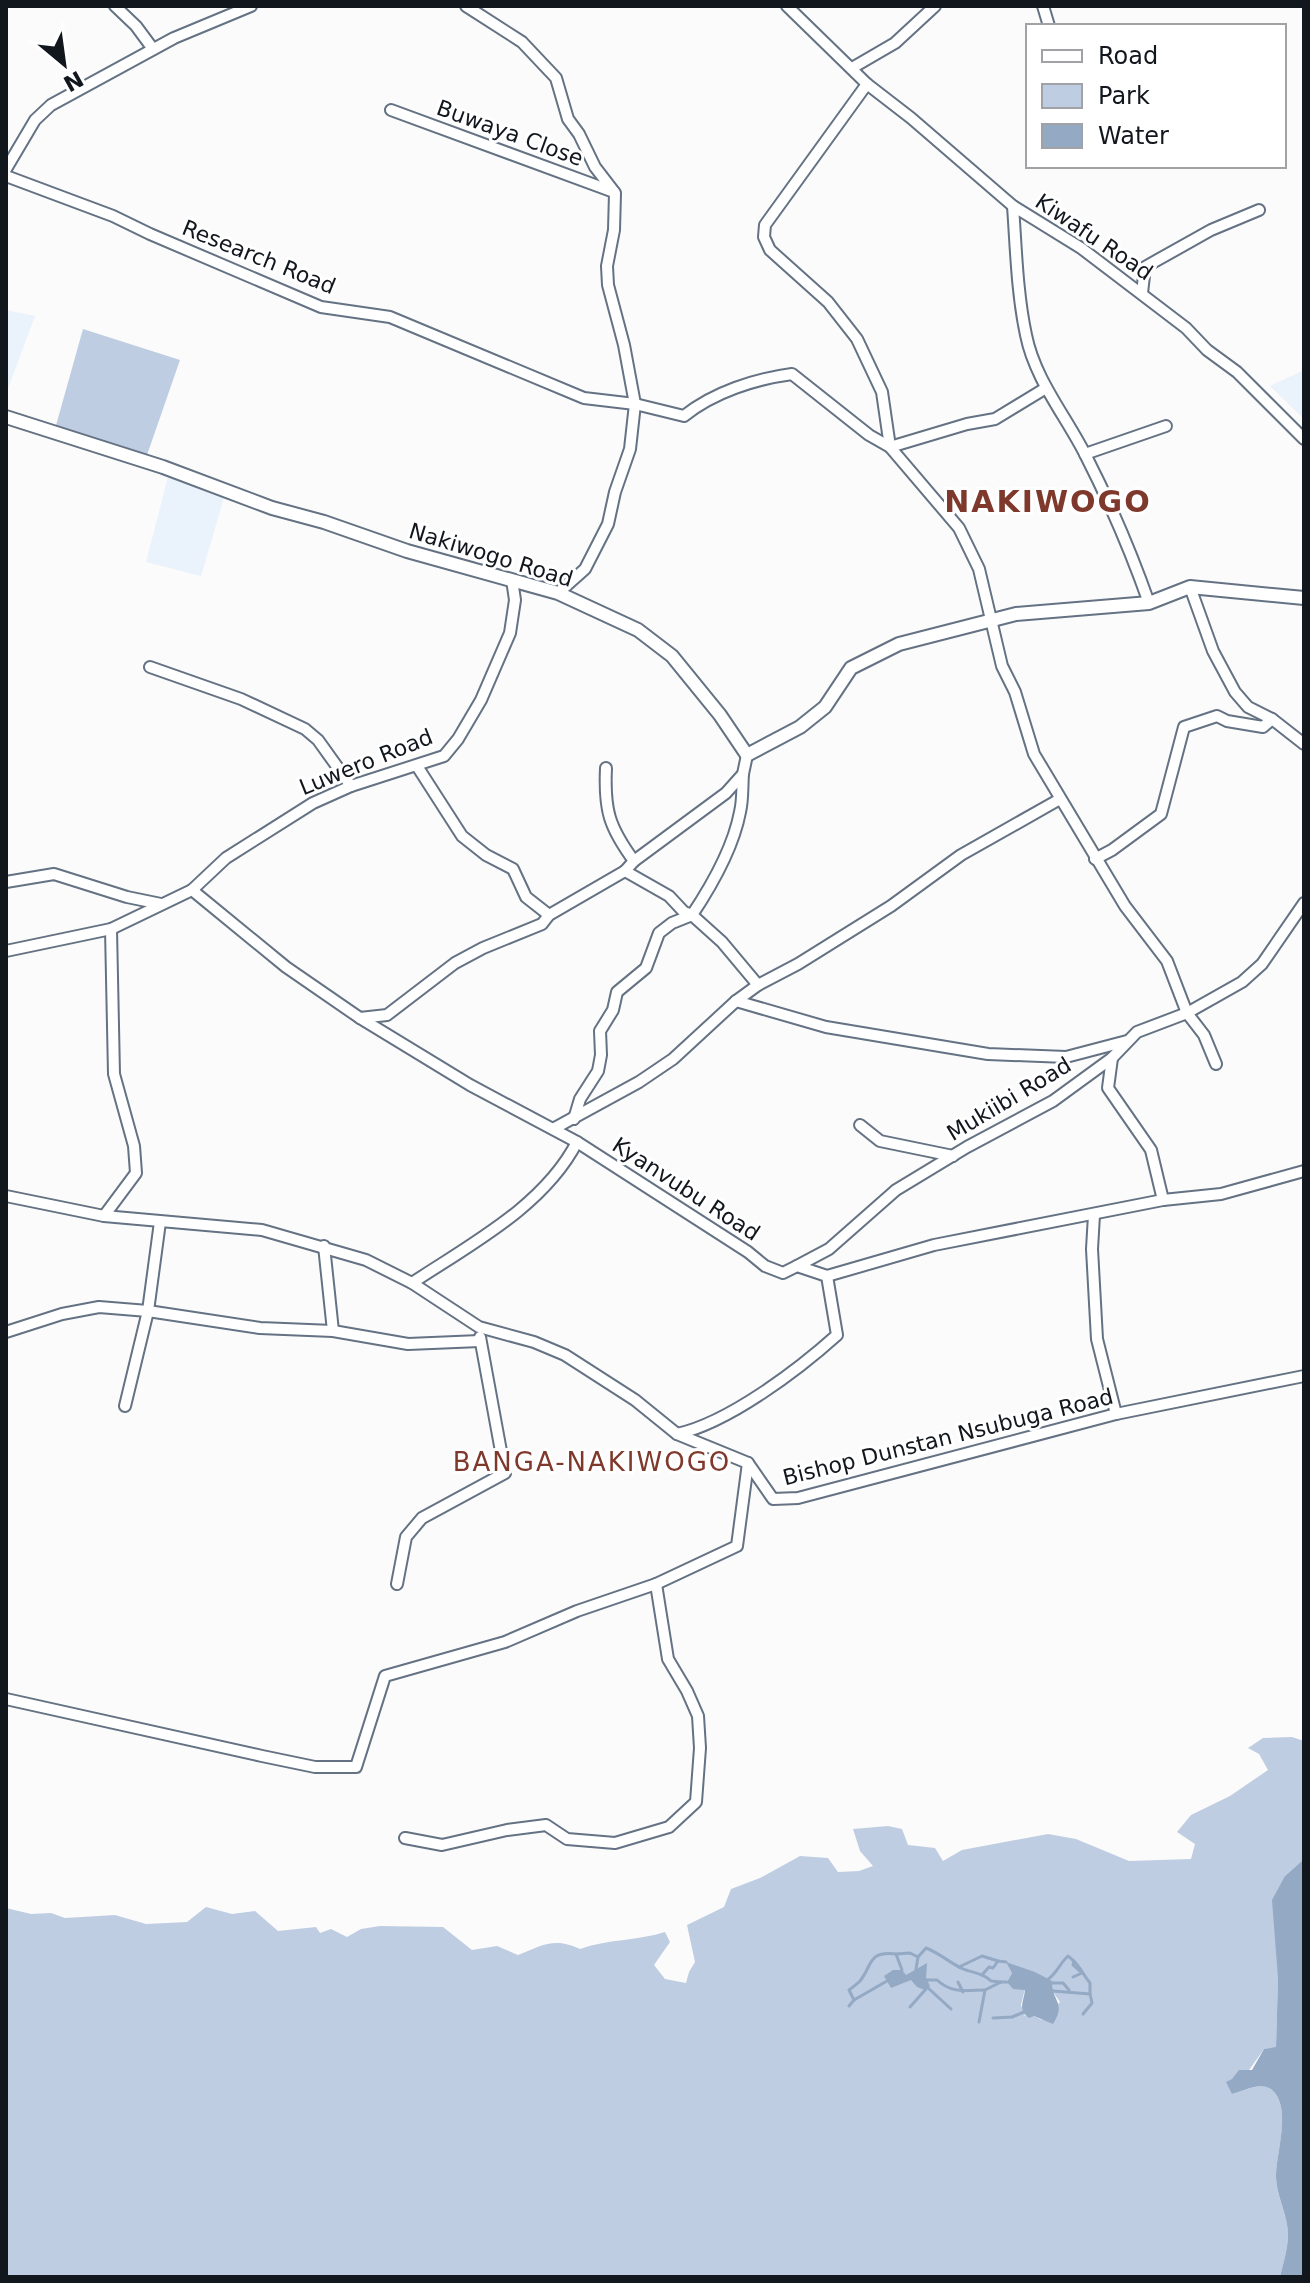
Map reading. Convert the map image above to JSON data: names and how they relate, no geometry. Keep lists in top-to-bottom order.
{
  "streets": {
    "street": [
      "Buwaya Close",
      "Kiwafu Road",
      "Research Road",
      "Nakiwogo Road",
      "Luwero Road",
      "Mukiibi Road",
      "Kyanvubu Road",
      "Bishop Dunstan Nsubuga Road"
    ]
  },
  "crossings": [
    ["Nakiwogo Road", "Luwero Road"],
    ["Luwero Road", "Kyanvubu Road"],
    ["Mukiibi Road", "Kyanvubu Road"]
  ],
  "districts": ["NAKIWOGO", "BANGA-NAKIWOGO"],
  "legend": ["Road", "Park", "Water"],
  "north": "bottom right"
}
